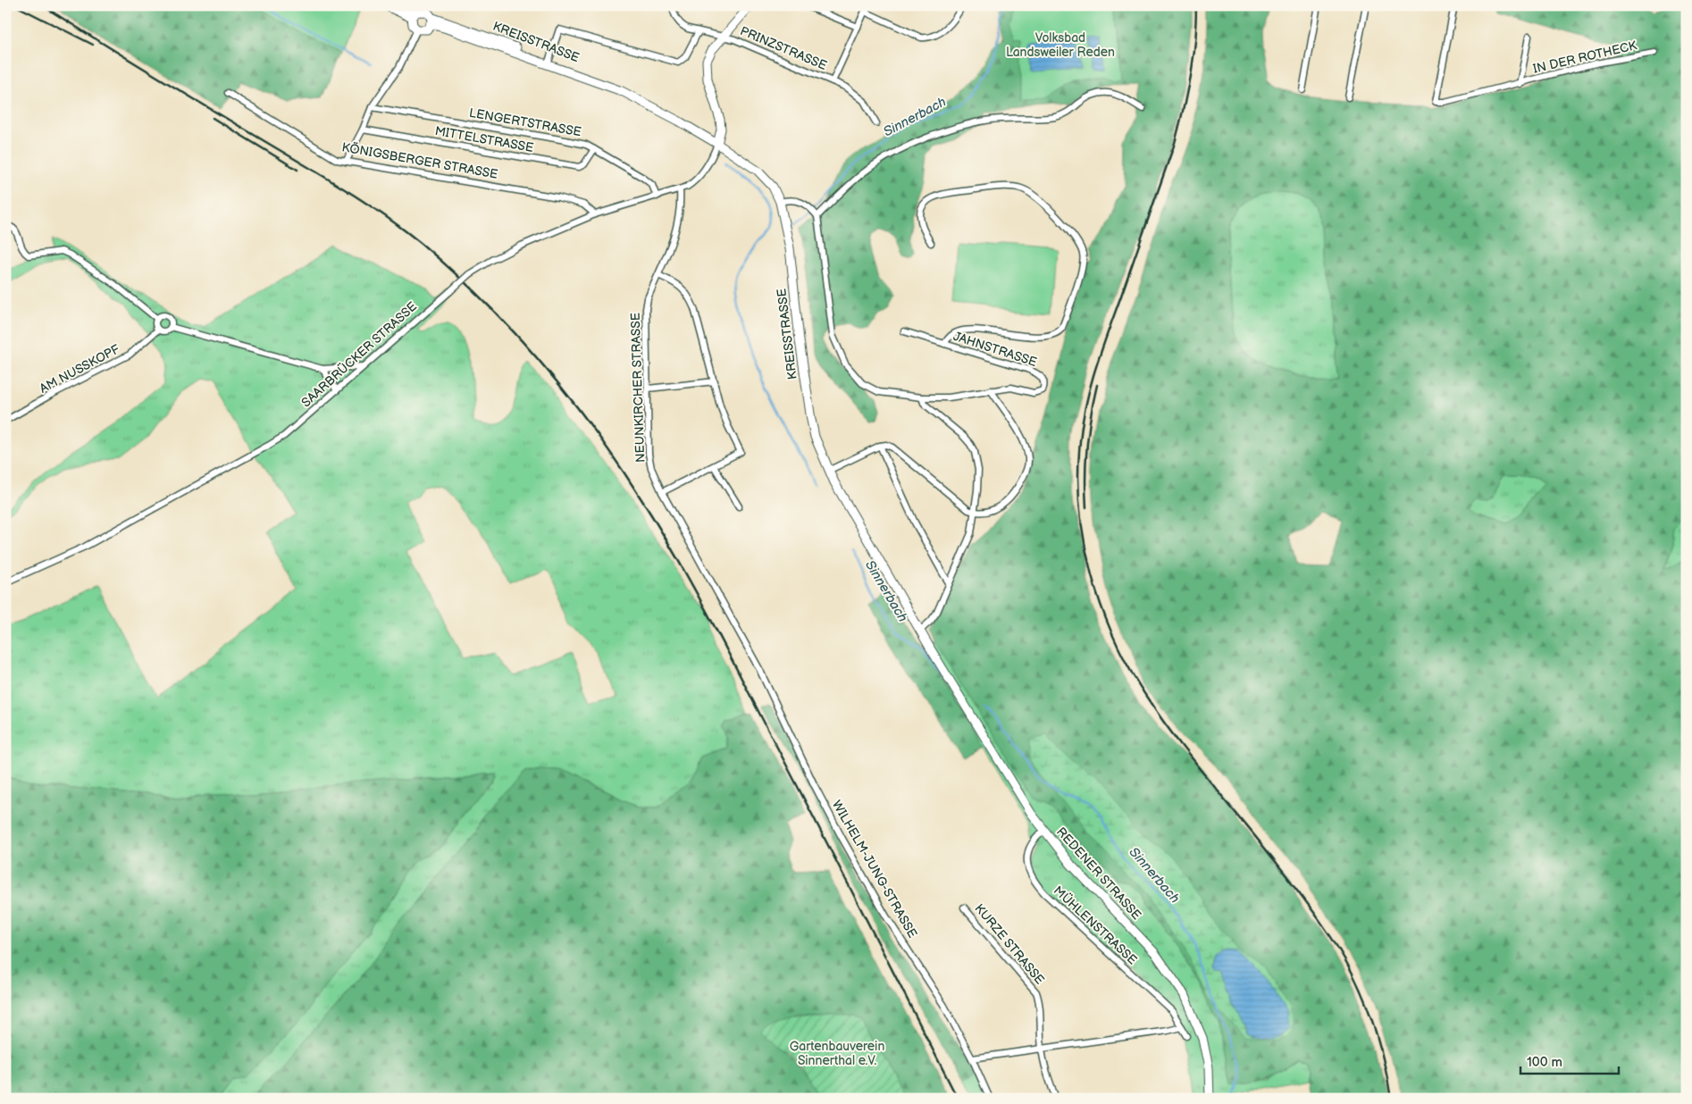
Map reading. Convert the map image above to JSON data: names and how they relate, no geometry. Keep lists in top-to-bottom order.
{
  "streets": {
    "main road": ["KREISSTRASSE", "REDENER STRASSE"],
    "street": [
      "PRINZSTRASSE",
      "IN DER ROTHECK",
      "LENGERTSTRASSE",
      "MITTELSTRASSE",
      "KÖNIGSBERGER STRASSE",
      "JAHNSTRASSE",
      "SAARBRÜCKER STRASSE",
      "AM NUSSKOPF",
      "NEUNKIRCHER STRASSE",
      "WILHELM-JUNG-STRASSE",
      "MÜHLENSTRASSE",
      "KURZE STRASSE"
    ]
  },
  "crossings": [
    ["KREISSTRASSE", "SAARBRÜCKER STRASSE"],
    ["KREISSTRASSE", "REDENER STRASSE"],
    ["LENGERTSTRASSE", "MITTELSTRASSE"],
    ["LENGERTSTRASSE", "SAARBRÜCKER STRASSE"],
    ["KÖNIGSBERGER STRASSE", "SAARBRÜCKER STRASSE"],
    ["SAARBRÜCKER STRASSE", "NEUNKIRCHER STRASSE"],
    ["NEUNKIRCHER STRASSE", "WILHELM-JUNG-STRASSE"],
    ["REDENER STRASSE", "MÜHLENSTRASSE"]
  ],
  "water": ["Sinnerbach"],
  "parks": ["Volksbad Landsweiler Reden", "Gartenbauverein Sinnerthal e.V."],
  "scale_bar": "100 m"
}
